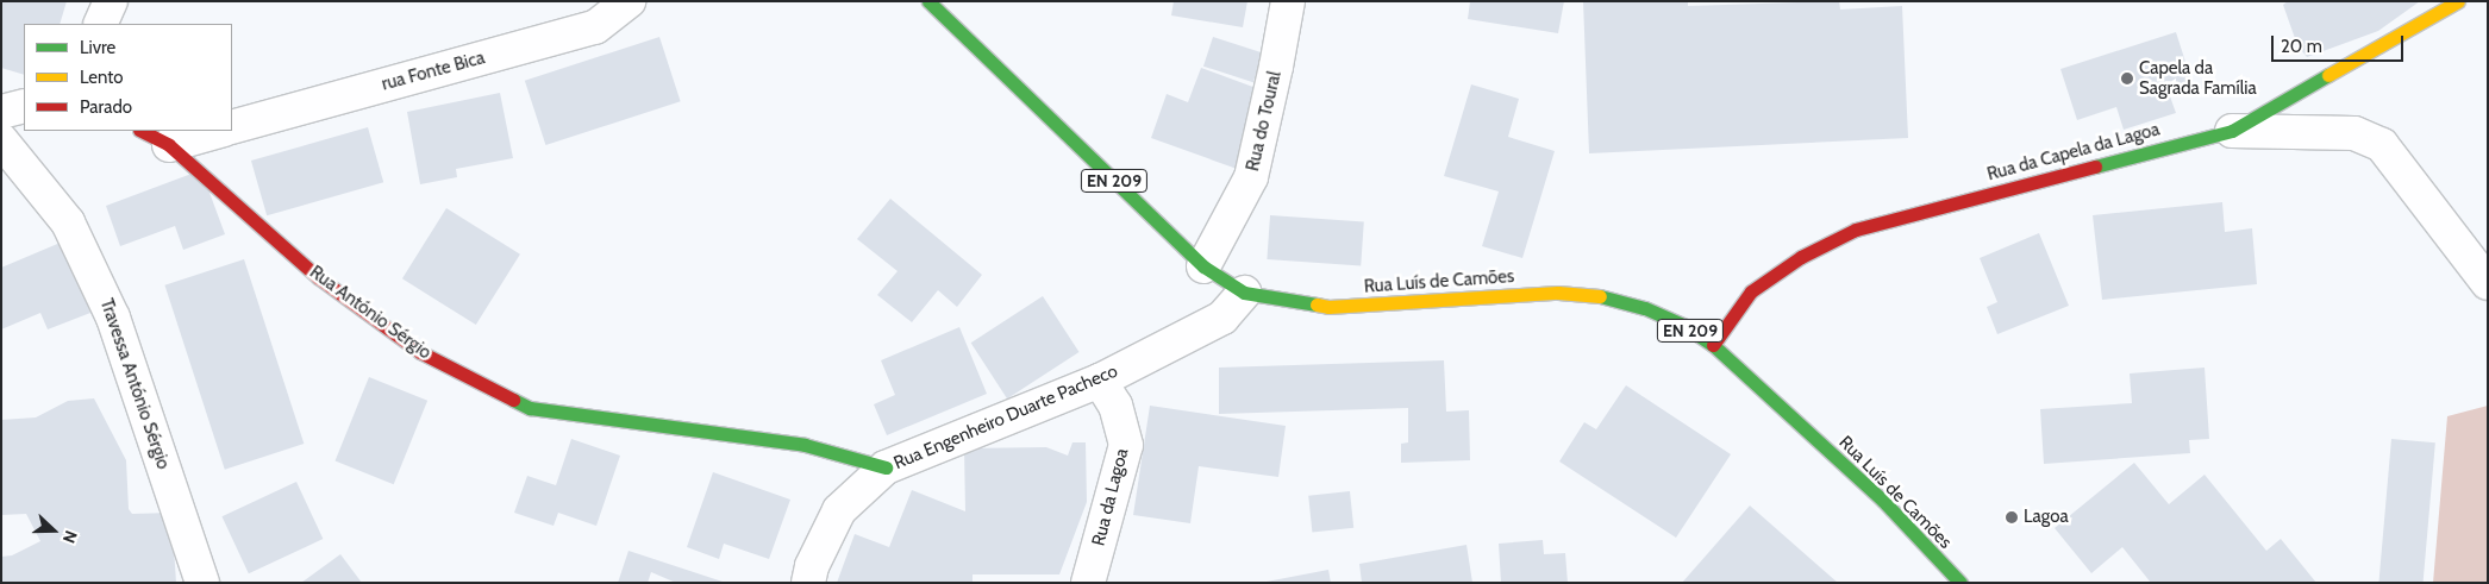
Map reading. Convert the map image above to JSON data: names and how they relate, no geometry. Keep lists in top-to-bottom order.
{
  "streets": {
    "street": [
      "rua Fonte Bica",
      "Rua do Toural",
      "Rua da Capela da Lagoa",
      "EN 209",
      "Rua Luís de Camões",
      "Rua António Sérgio",
      "Travessa António Sérgio",
      "Rua Engenheiro Duarte Pacheco",
      "Rua da Lagoa"
    ]
  },
  "crossings": [
    ["Rua do Toural", "Rua Luís de Camões"],
    ["Rua da Capela da Lagoa", "Rua Luís de Camões"],
    ["Rua Luís de Camões", "Rua Engenheiro Duarte Pacheco"],
    ["Rua António Sérgio", "Rua Engenheiro Duarte Pacheco"],
    ["Rua Engenheiro Duarte Pacheco", "Rua da Lagoa"]
  ],
  "places": ["Capela da Sagrada Família", "Lagoa"],
  "legend": ["Livre", "Lento", "Parado"],
  "scale_bar": "20 m",
  "north": "right"
}
